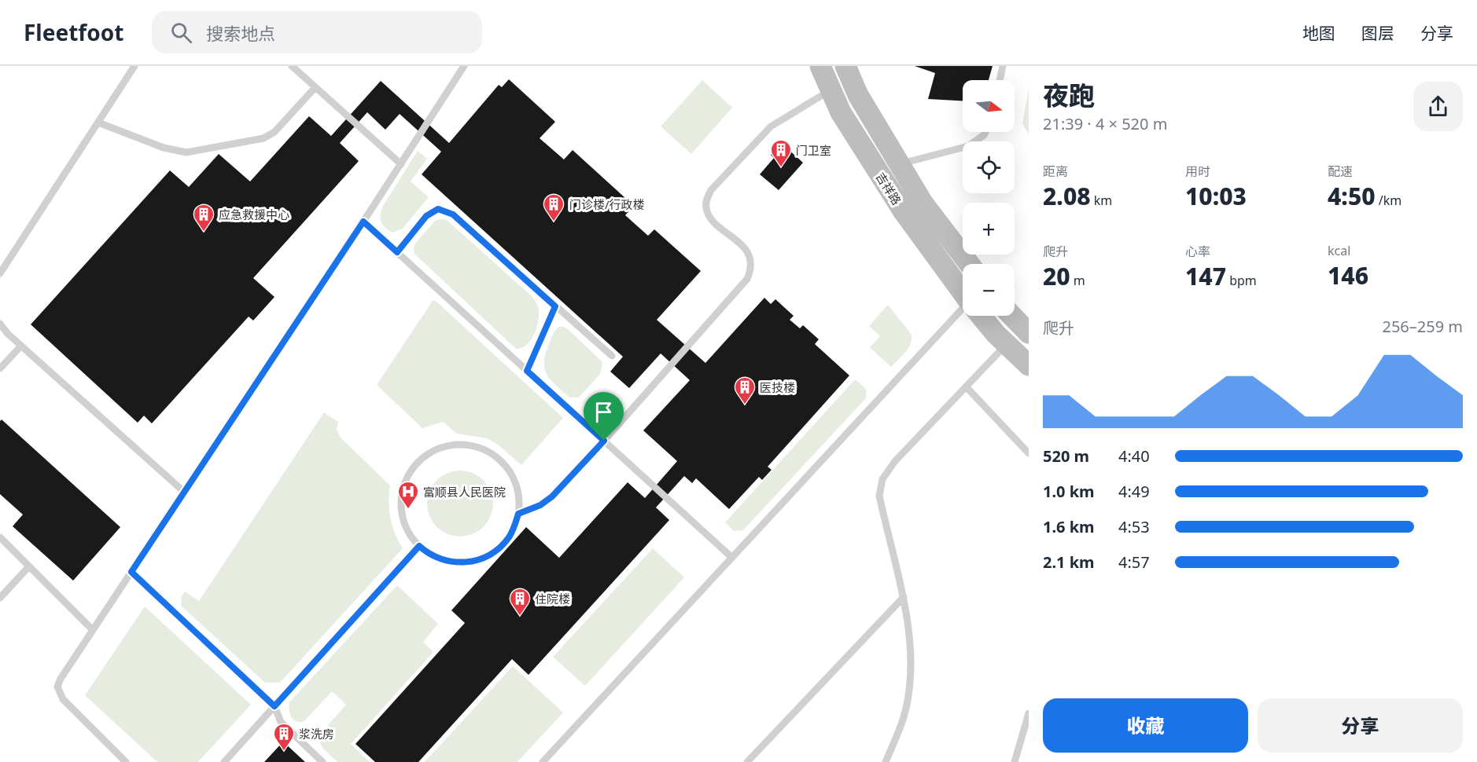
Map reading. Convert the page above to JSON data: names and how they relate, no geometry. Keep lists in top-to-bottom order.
{
  "streets": {
    "main road": ["吉祥路"]
  },
  "places": {
    "building": [
      "门卫室",
      "门诊楼/行政楼",
      "应急救援中心",
      "医技楼",
      "住院楼",
      "浆洗房"
    ],
    "hospital": ["富顺县人民医院"]
  },
  "north": "right",
  "page": {
    "header": "Fleetfoot",
    "search": "搜索地点",
    "nav": ["地图", "图层", "分享"],
    "heading": ["夜跑", "21:39 · 4 × 520 m"],
    "map_buttons": ["+", "−"],
    "stats": [
      ["距离", "2.08 km"],
      ["用时", "10:03"],
      ["配速", "4:50 /km"],
      ["爬升", "20 m"],
      ["心率", "147 bpm"],
      ["kcal", "146"]
    ],
    "chart": ["爬升", "256–259 m"],
    "list": [
      {
        "name": "520 m",
        "note": "4:40"
      },
      {
        "name": "1.0 km",
        "note": "4:49"
      },
      {
        "name": "1.6 km",
        "note": "4:53"
      },
      {
        "name": "2.1 km",
        "note": "4:57"
      }
    ],
    "buttons": ["收藏", "分享"]
  }
}
